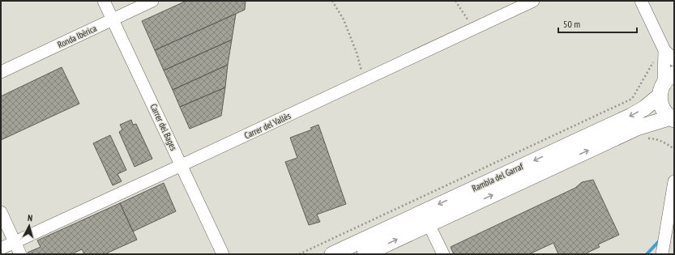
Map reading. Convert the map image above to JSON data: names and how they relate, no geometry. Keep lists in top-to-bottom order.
{
  "streets": {
    "street": [
      "Ronda Ibèrica",
      "Carrer del Vallès",
      "Carrer del Bages",
      "Rambla del Garraf"
    ]
  },
  "crossings": [
    ["Ronda Ibèrica", "Carrer del Bages"],
    ["Carrer del Vallès", "Carrer del Bages"]
  ],
  "scale_bar": "50 m",
  "north": "top"
}
